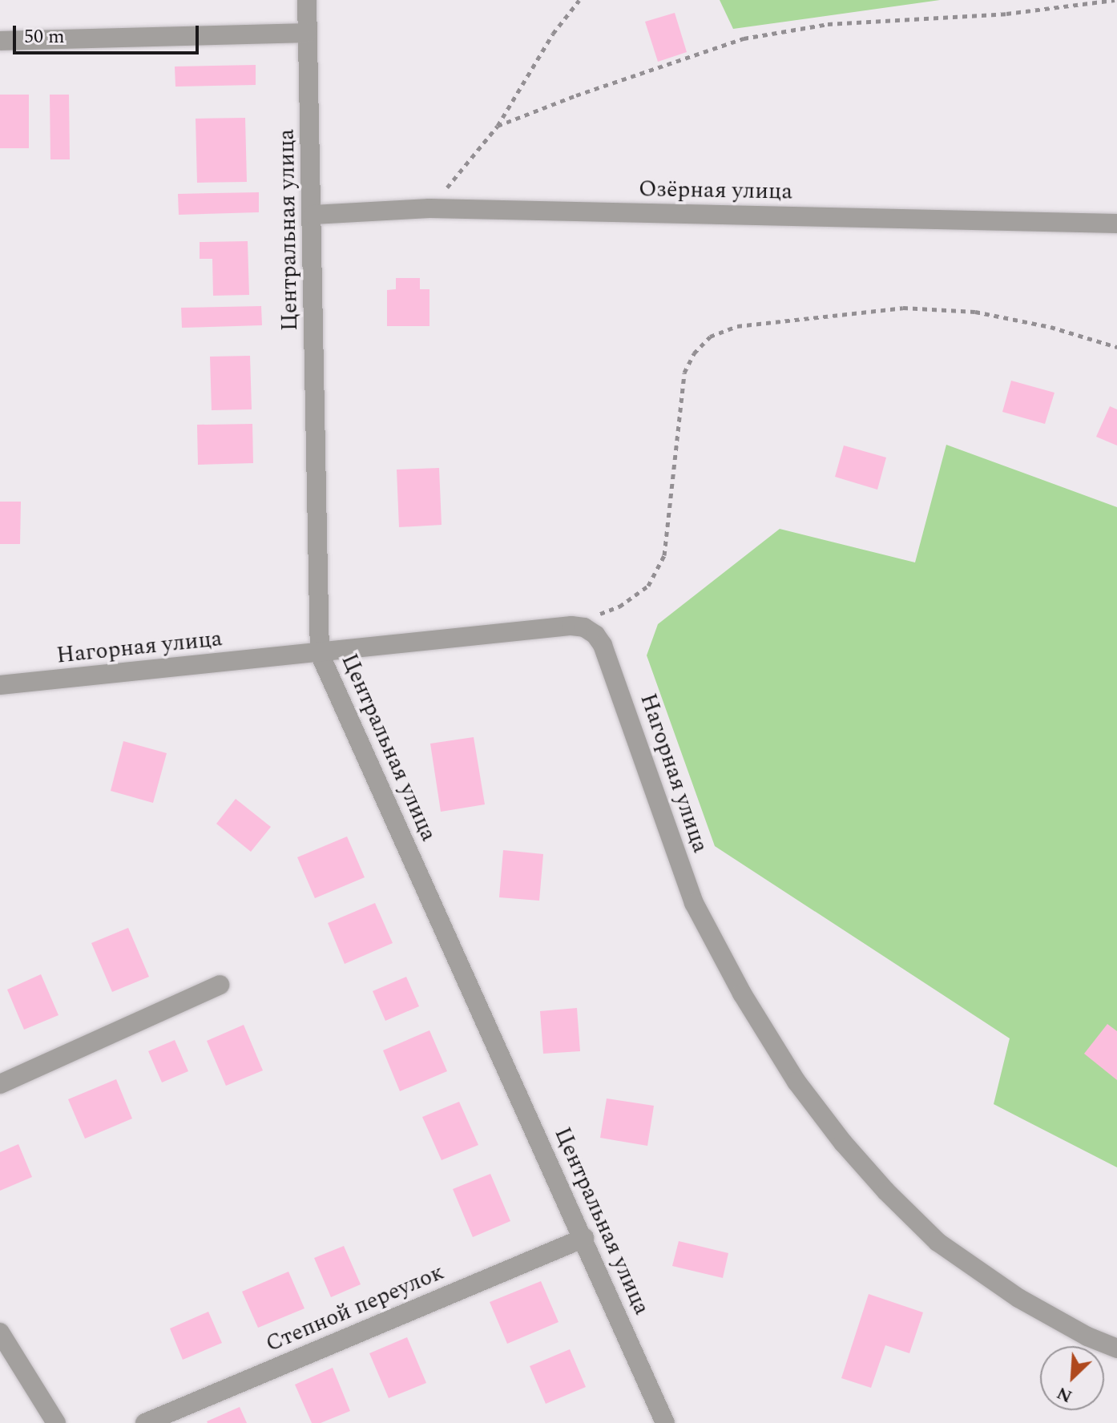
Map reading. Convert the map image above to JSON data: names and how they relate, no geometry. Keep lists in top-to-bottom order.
{
  "streets": {
    "street": [
      "Озёрная улица",
      "Центральная улица",
      "Нагорная улица",
      "Степной переулок"
    ]
  },
  "crossings": [
    ["Озёрная улица", "Центральная улица"],
    ["Центральная улица", "Нагорная улица"],
    ["Центральная улица", "Степной переулок"]
  ],
  "scale_bar": "50 m",
  "north": "bottom left"
}
